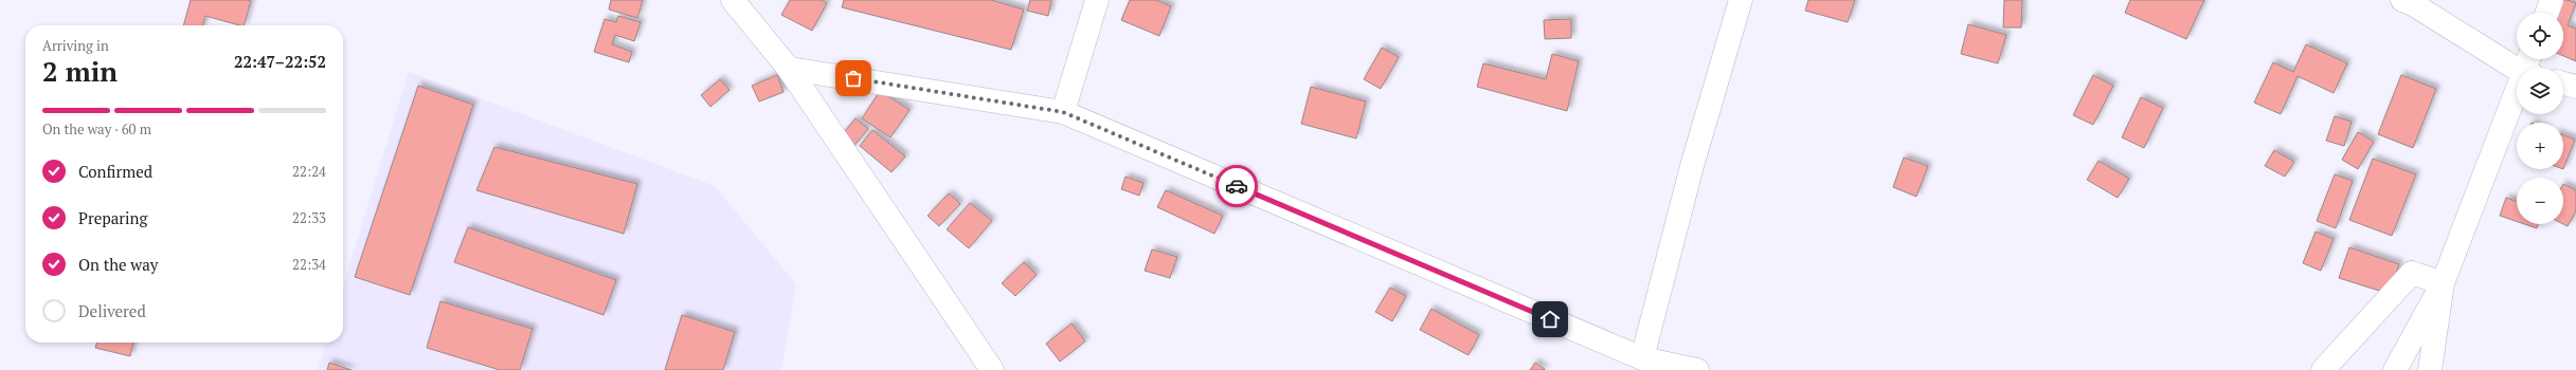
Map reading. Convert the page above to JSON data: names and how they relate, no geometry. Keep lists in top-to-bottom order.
{
  "page": {
    "map_buttons": ["+", "−"],
    "heading": ["2 min", "Arriving in", "22:47–22:52"],
    "bar": "On the way · 60 m",
    "list": [
      ["Confirmed", "22:24"],
      ["Preparing", "22:33"],
      ["On the way", "22:34"],
      "Delivered"
    ]
  }
}
